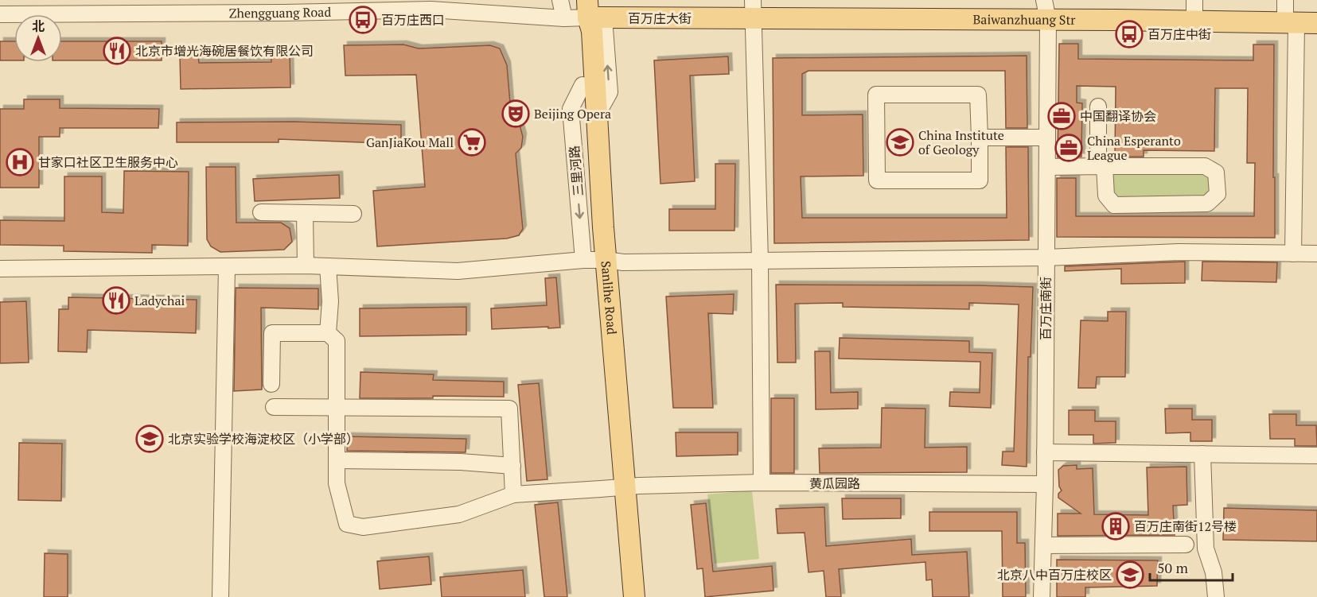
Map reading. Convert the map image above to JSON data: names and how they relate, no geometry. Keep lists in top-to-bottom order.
{
  "streets": {
    "main road": ["Baiwanzhuang Str", "Sanlihe Road"],
    "street": ["Zhengguang Road", "百万庄南街", "黄瓜园路"]
  },
  "crossings": [
    ["Zhengguang Road", "Baiwanzhuang Str"],
    ["Zhengguang Road", "Sanlihe Road"],
    ["Baiwanzhuang Str", "Sanlihe Road"],
    ["Baiwanzhuang Str", "百万庄南街"],
    ["Sanlihe Road", "黄瓜园路"],
    ["百万庄南街", "黄瓜园路"]
  ],
  "places": {
    "bus stop": ["百万庄西口", "百万庄中街"],
    "restaurant": ["北京市增光海碗居餐饮有限公司", "Ladychai"],
    "theatre": ["Beijing Opera"],
    "office": ["中国翻译协会", "China Esperanto League"],
    "supermarket": ["GanJiaKou Mall"],
    "school or university": ["China Institute of Geology", "北京实验学校海淀校区（小学部）", "北京八中百万庄校区"],
    "hospital": ["甘家口社区卫生服务中心"],
    "building": ["百万庄南街12号楼"]
  },
  "scale_bar": "50 m",
  "north": "top"
}
